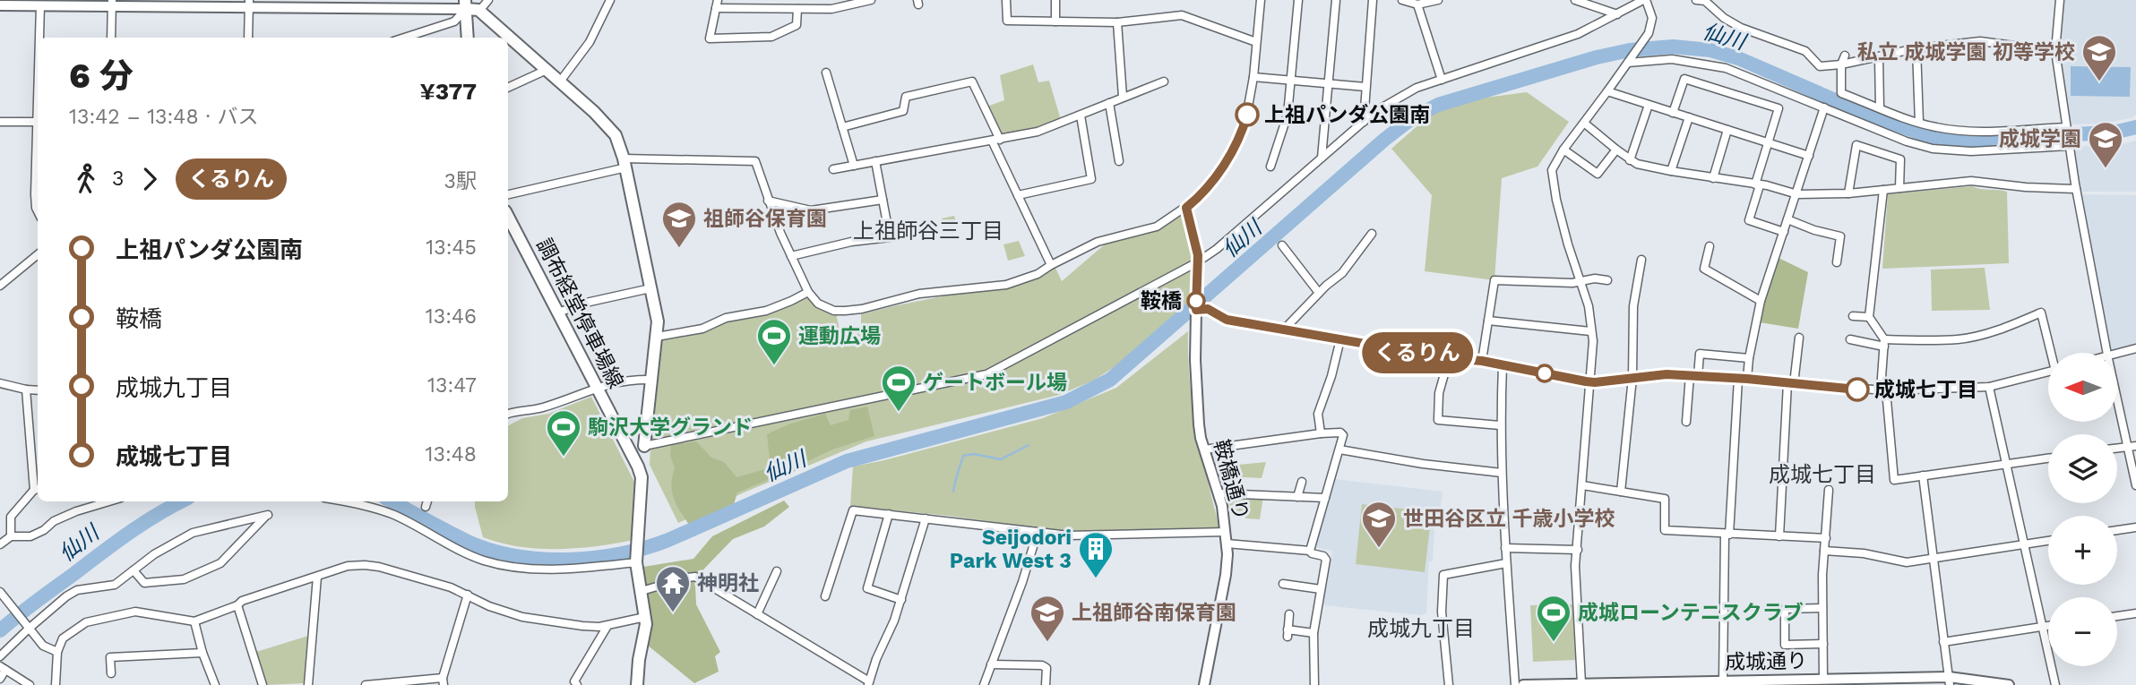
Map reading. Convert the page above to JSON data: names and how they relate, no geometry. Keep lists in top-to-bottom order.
{
  "streets": {
    "main road": ["調布経堂停車場線"],
    "street": ["鞍橋通り", "成城通り"]
  },
  "districts": ["上祖師谷三丁目", "成城七丁目", "成城九丁目"],
  "water": ["仙川"],
  "places": {
    "school or university": [
      "私立 成城学園 初等学校",
      "成城学園",
      "祖師谷保育園",
      "世田谷区立 千歳小学校",
      "上祖師谷南保育園"
    ],
    "other": ["上祖パンダ公園南", "鞍橋", "成城七丁目"],
    "sports": [
      "運動広場",
      "ゲートボール場",
      "駒沢大学グランド",
      "成城ローンテニスクラブ"
    ],
    "building": ["Seijodori Park West 3"],
    "temple": ["神明社"]
  },
  "lines": ["bus line くるりん"],
  "north": "left",
  "page": {
    "on_map": "くるりん",
    "heading": ["6 分", "13:42 – 13:48 · バス", "¥377"],
    "legs": ["3", "くるりん", "3駅"],
    "list": [
      {
        "name": "上祖パンダ公園南",
        "value": "13:45"
      },
      {
        "name": "鞍橋",
        "value": "13:46"
      },
      {
        "name": "成城九丁目",
        "value": "13:47"
      },
      {
        "name": "成城七丁目",
        "value": "13:48"
      }
    ],
    "map_buttons": ["+", "−"]
  }
}
